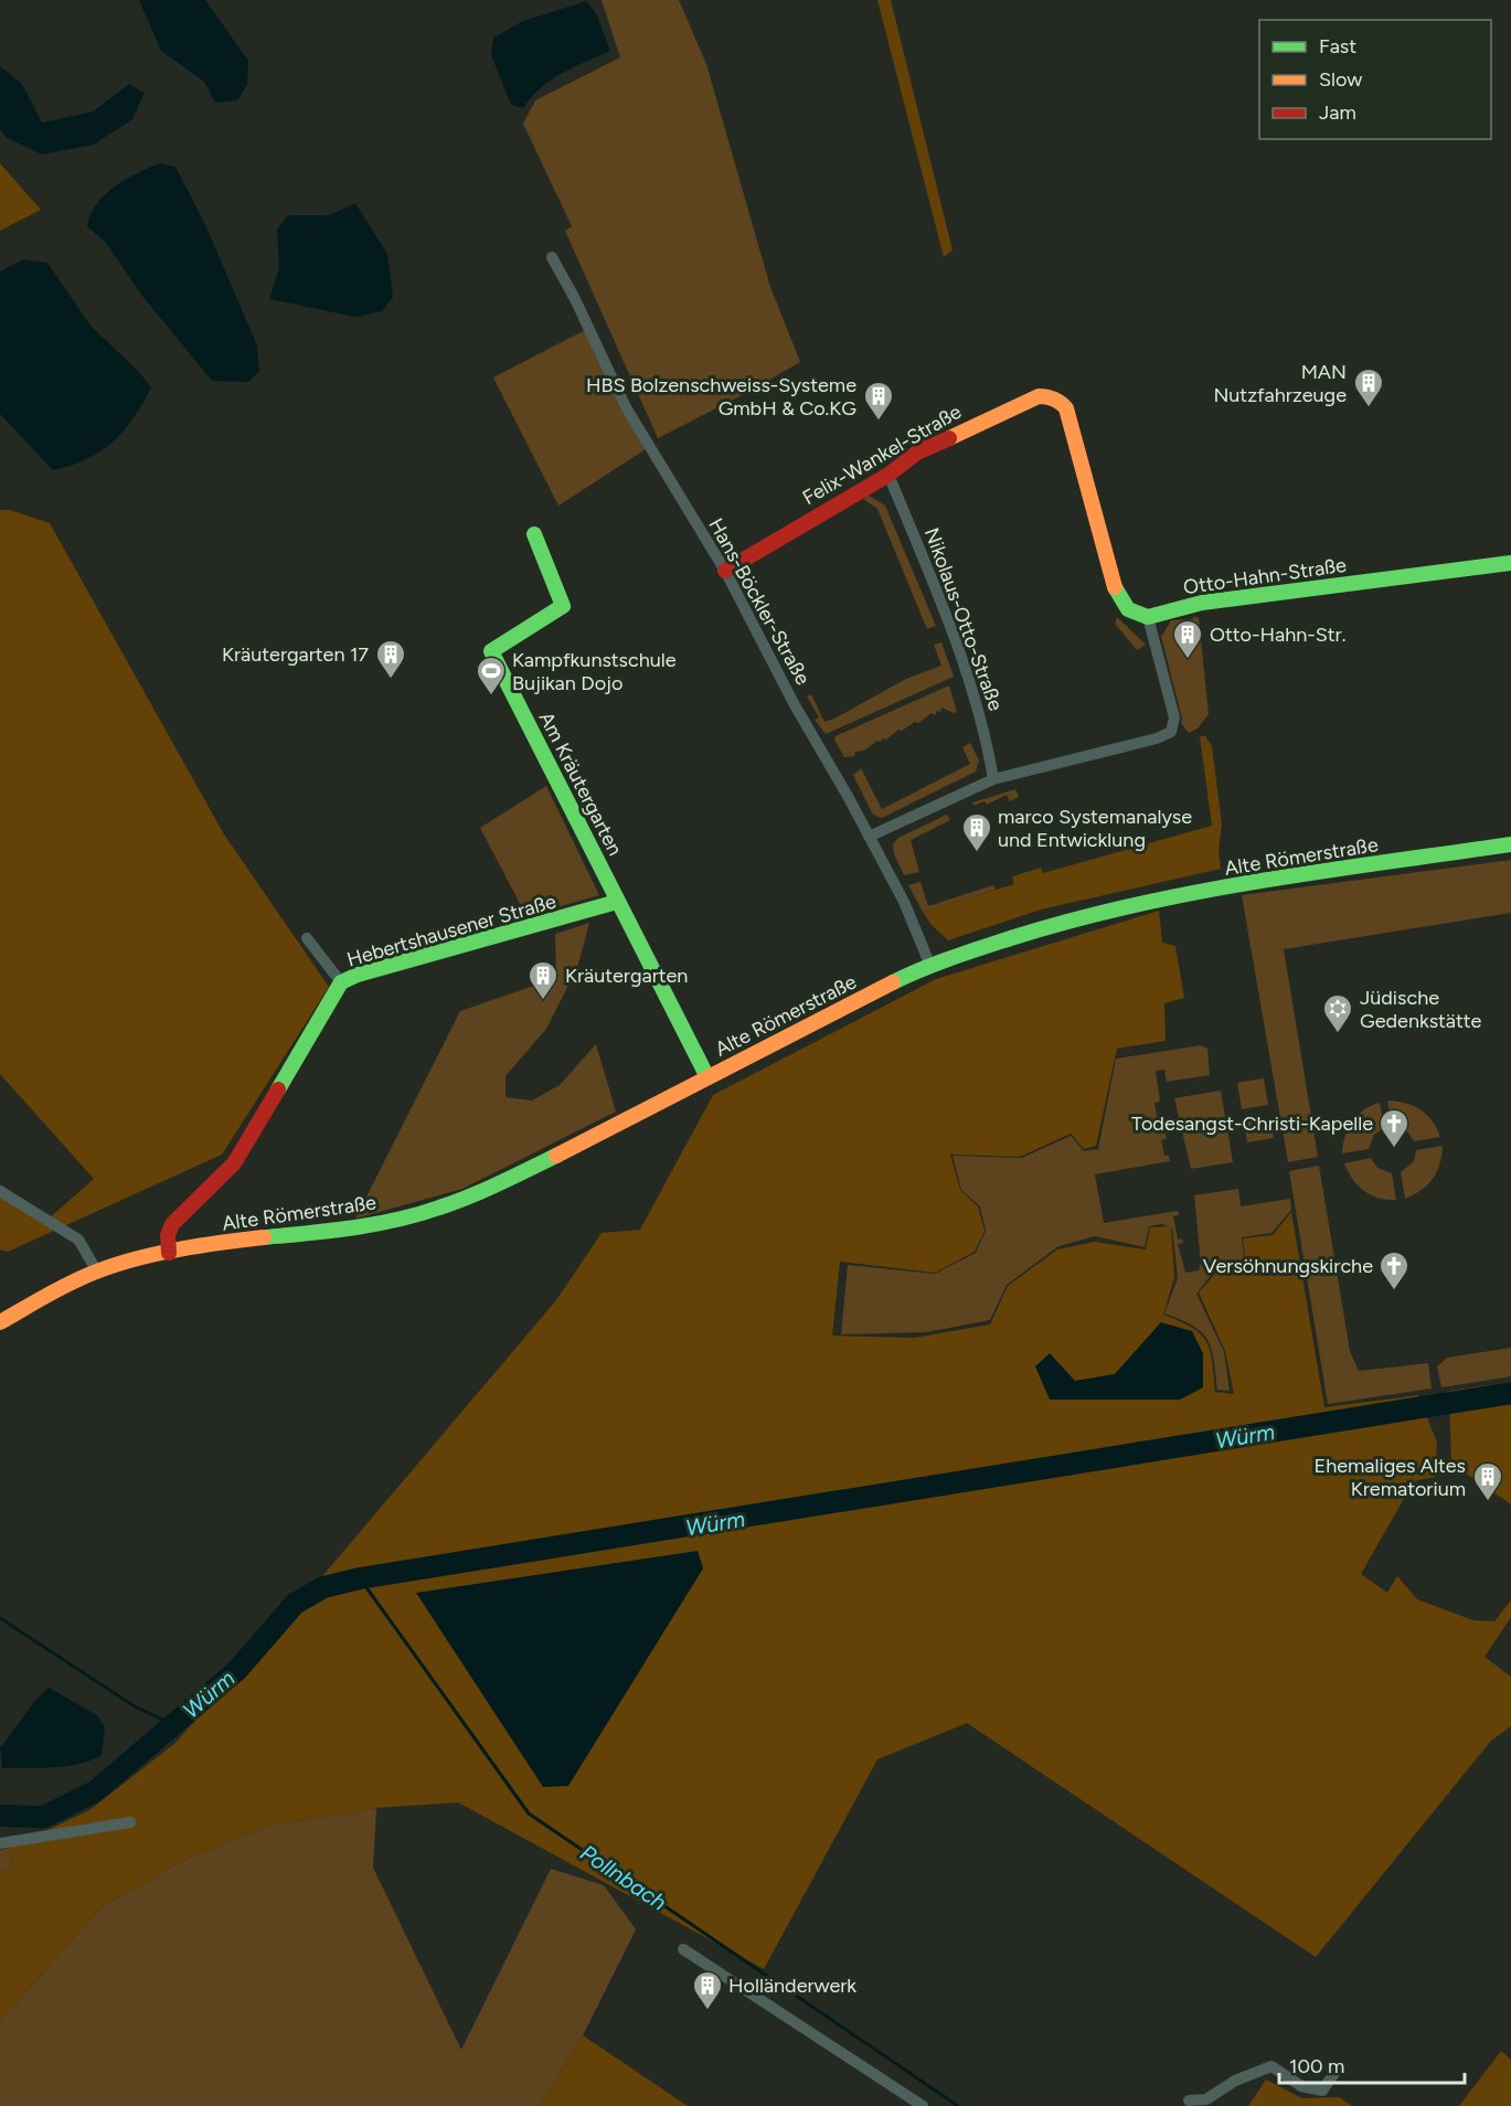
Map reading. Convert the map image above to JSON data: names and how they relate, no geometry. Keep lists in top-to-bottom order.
{
  "streets": {
    "street": [
      "Felix-Wankel-Straße",
      "Otto-Hahn-Straße",
      "Hans-Böckler-Straße",
      "Nikolaus-Otto-Straße",
      "Am Kräutergarten",
      "Alte Römerstraße",
      "Hebertshausener Straße"
    ]
  },
  "crossings": [
    ["Felix-Wankel-Straße", "Otto-Hahn-Straße"],
    ["Felix-Wankel-Straße", "Hans-Böckler-Straße"],
    ["Felix-Wankel-Straße", "Nikolaus-Otto-Straße"],
    ["Hans-Böckler-Straße", "Alte Römerstraße"],
    ["Am Kräutergarten", "Alte Römerstraße"],
    ["Am Kräutergarten", "Hebertshausener Straße"],
    ["Alte Römerstraße", "Hebertshausener Straße"]
  ],
  "water": ["Würm", "Pollnbach"],
  "places": {
    "building": [
      "MAN Nutzfahrzeuge",
      "HBS Bolzenschweiss-Systeme GmbH & Co.KG",
      "Otto-Hahn-Str.",
      "Kräutergarten 17",
      "marco Systemanalyse und Entwicklung",
      "Kräutergarten",
      "Ehemaliges Altes Krematorium",
      "Holländerwerk"
    ],
    "sports": ["Kampfkunstschule Bujikan Dojo"],
    "synagogue": ["Jüdische Gedenkstätte"],
    "church": ["Todesangst-Christi-Kapelle", "Versöhnungskirche"]
  },
  "legend": ["Fast", "Slow", "Jam"],
  "scale_bar": "100 m"
}
